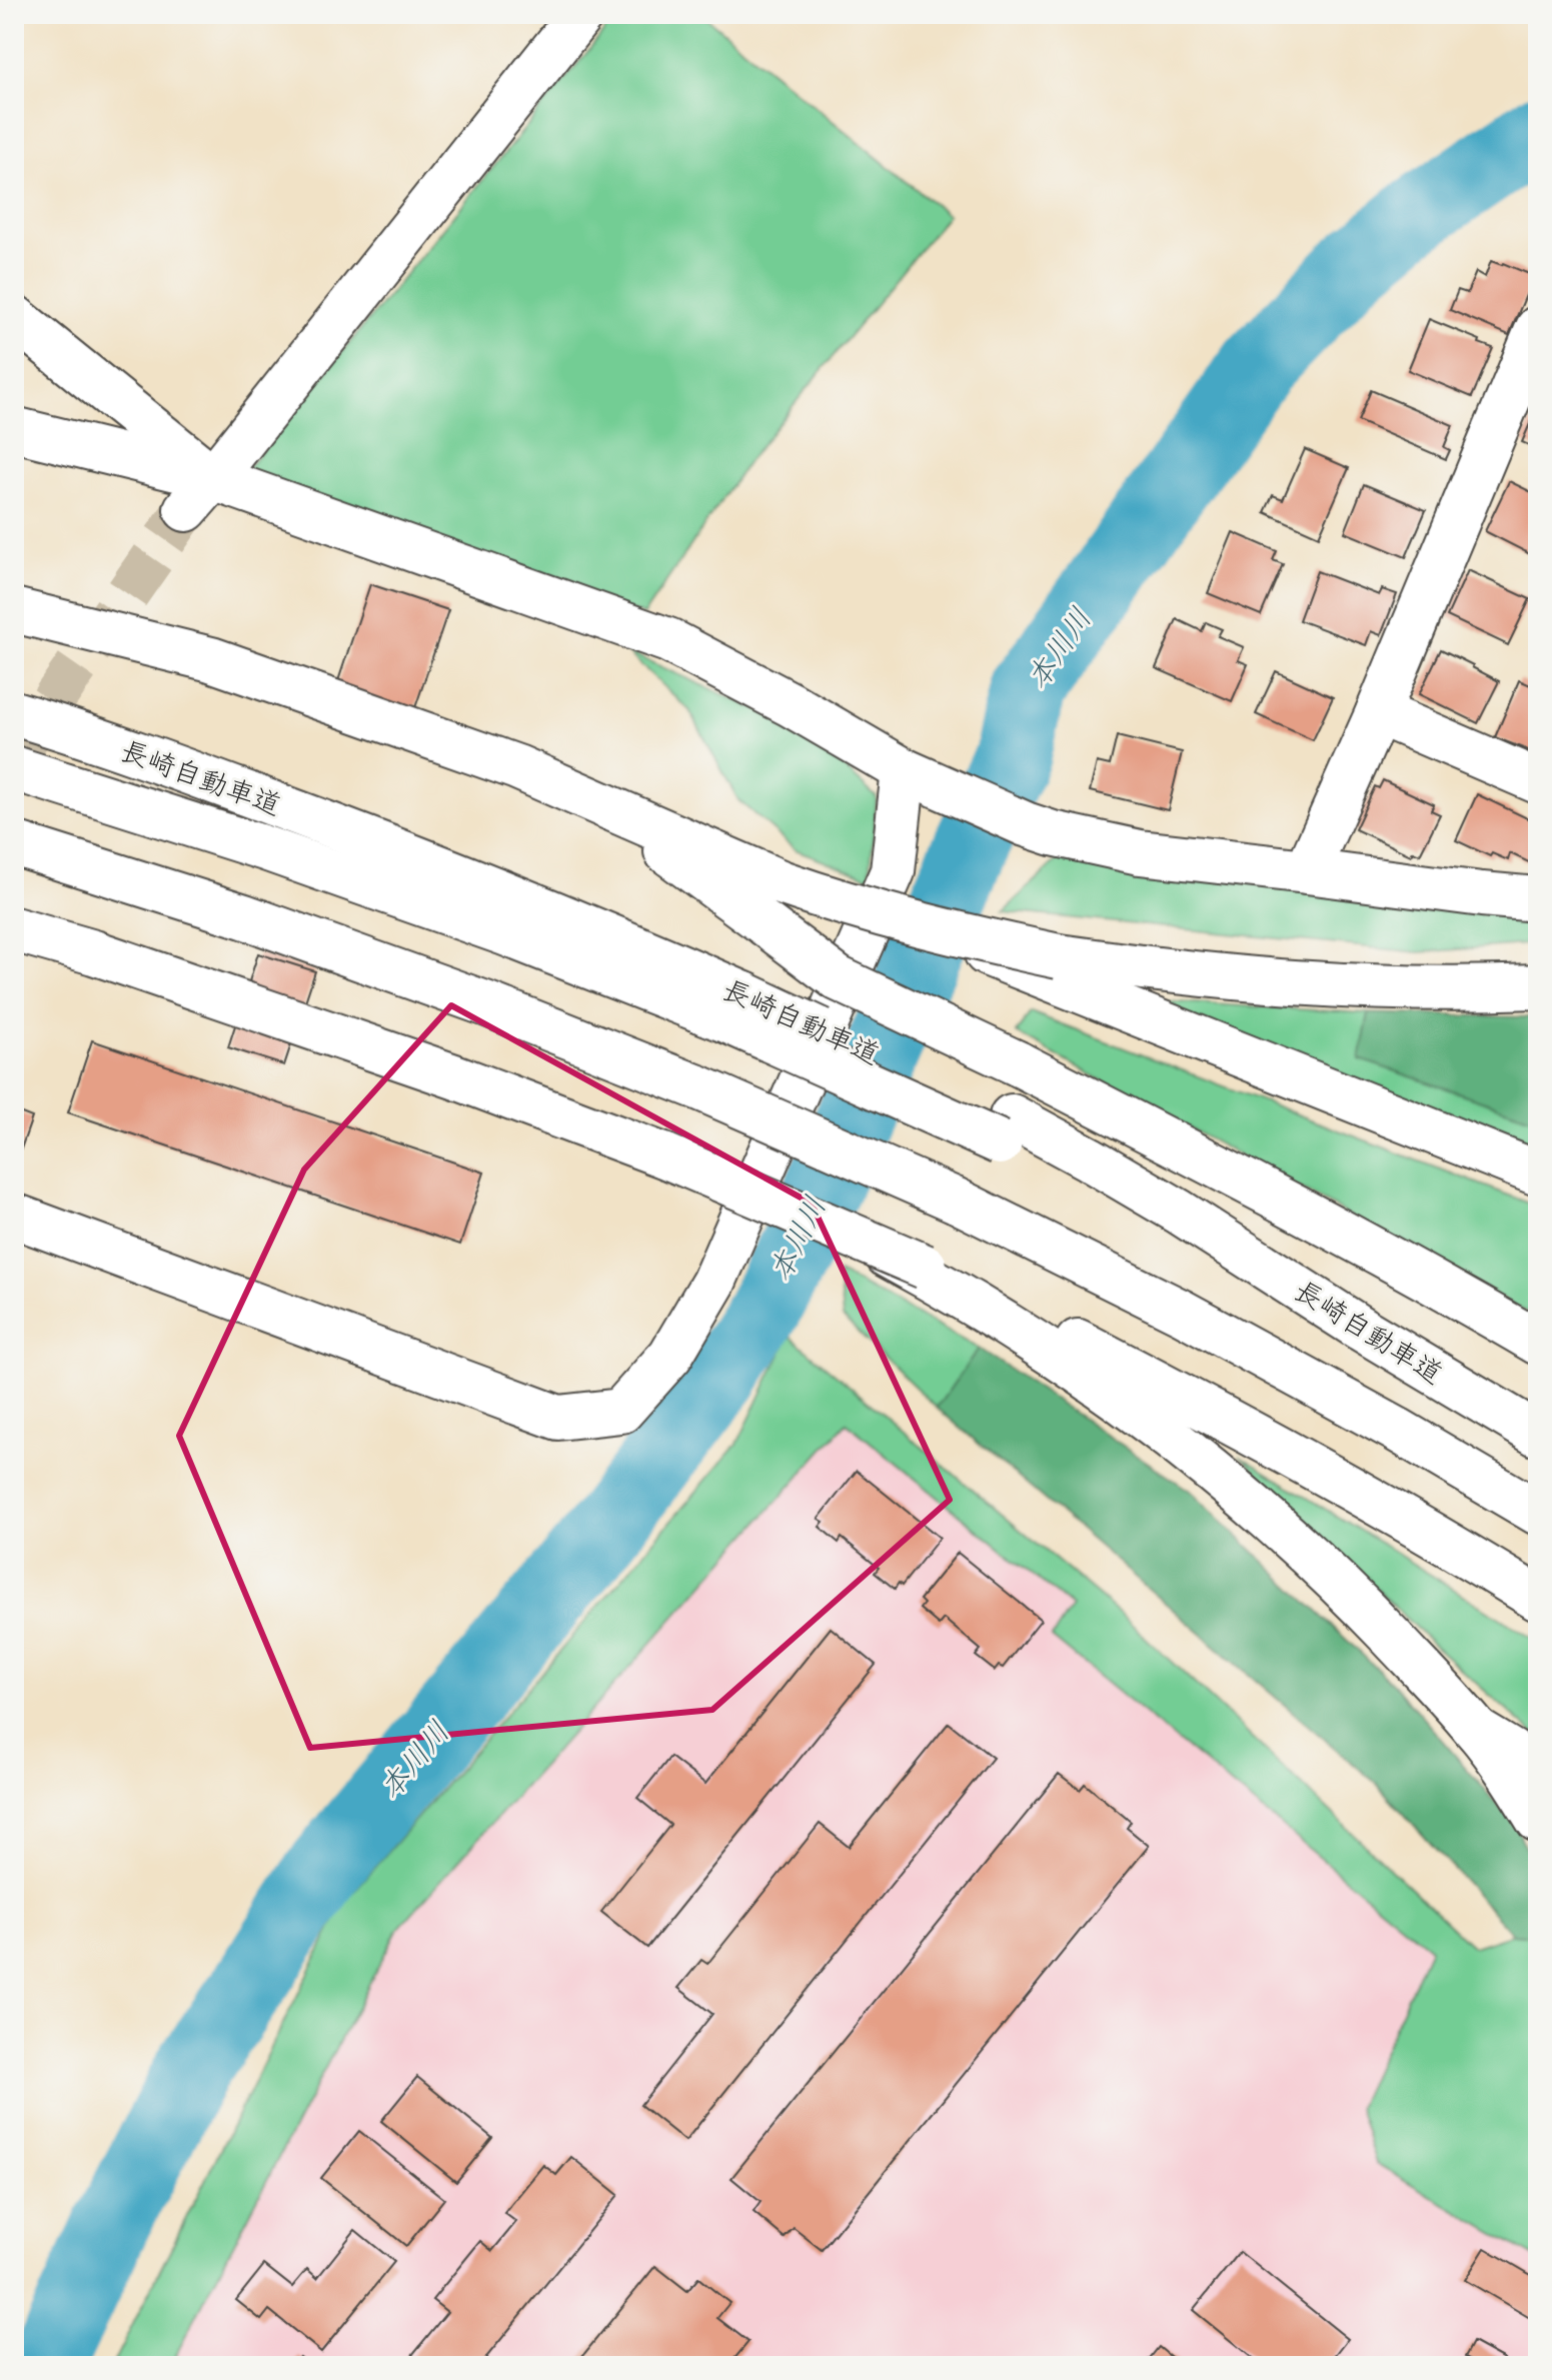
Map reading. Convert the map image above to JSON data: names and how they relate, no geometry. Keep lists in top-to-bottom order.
{
  "streets": {
    "main road": ["長崎自動車道"]
  },
  "water": ["本川川"]
}
